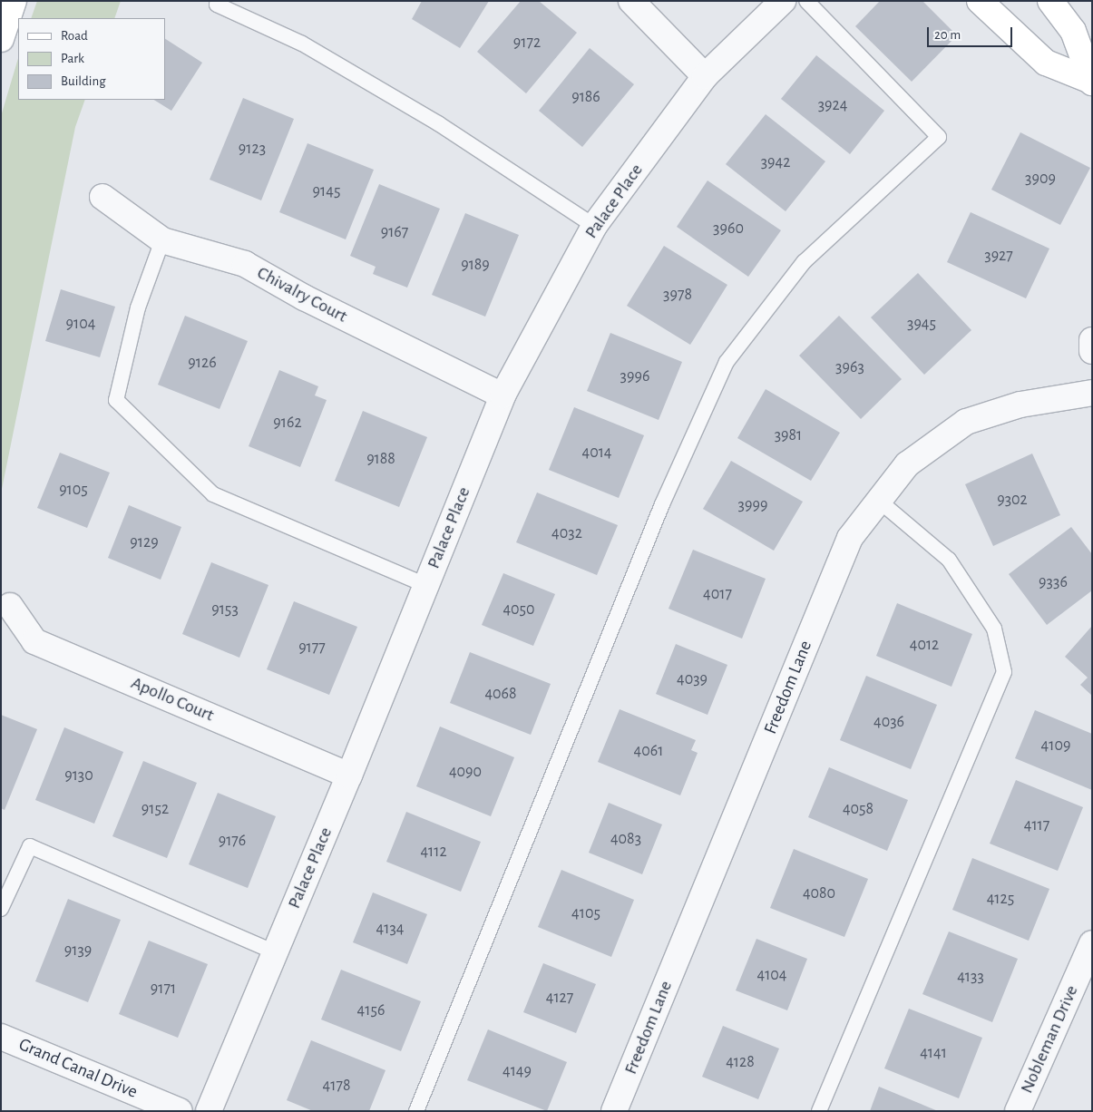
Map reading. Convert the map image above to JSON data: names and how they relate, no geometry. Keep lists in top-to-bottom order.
{
  "streets": {
    "street": [
      "Palace Place",
      "Chivalry Court",
      "Freedom Lane",
      "Apollo Court",
      "Nobleman Drive",
      "Grand Canal Drive"
    ]
  },
  "crossings": [
    ["Palace Place", "Chivalry Court"],
    ["Palace Place", "Apollo Court"]
  ],
  "house_numbers": [
    "9172",
    "9186",
    "3924",
    "9123",
    "3942",
    "3909",
    "9145",
    "3960",
    "9167",
    "3927",
    "9189",
    "3978",
    "9104",
    "3945",
    "9126",
    "3963",
    "3996",
    "9162",
    "3981",
    "4014",
    "9188",
    "9105",
    "9302",
    "3999",
    "4032",
    "9129",
    "9336",
    "4017",
    "9153",
    "4050",
    "4012",
    "9177",
    "4039",
    "4068",
    "4036",
    "4109",
    "4061",
    "4090",
    "9130",
    "9152",
    "4058",
    "4117",
    "4083",
    "9176",
    "4112",
    "4080",
    "4125",
    "4105",
    "4134",
    "9139",
    "4104",
    "4133",
    "9171",
    "4127",
    "4156",
    "4141",
    "4128",
    "4149",
    "4178"
  ],
  "legend": ["Road", "Park", "Building"],
  "scale_bar": "20 m"
}
